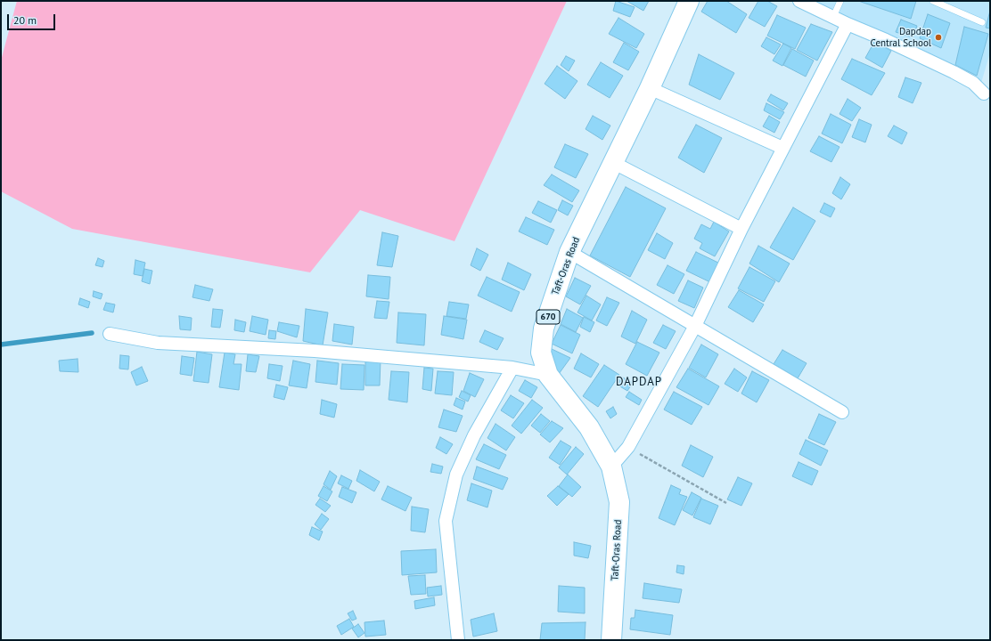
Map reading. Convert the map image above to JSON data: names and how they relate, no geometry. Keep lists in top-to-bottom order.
{
  "streets": {
    "main road": ["Taft-Oras Road", "670"]
  },
  "districts": ["DAPDAP"],
  "places": ["Dapdap Central School"],
  "scale_bar": "20 m"
}
